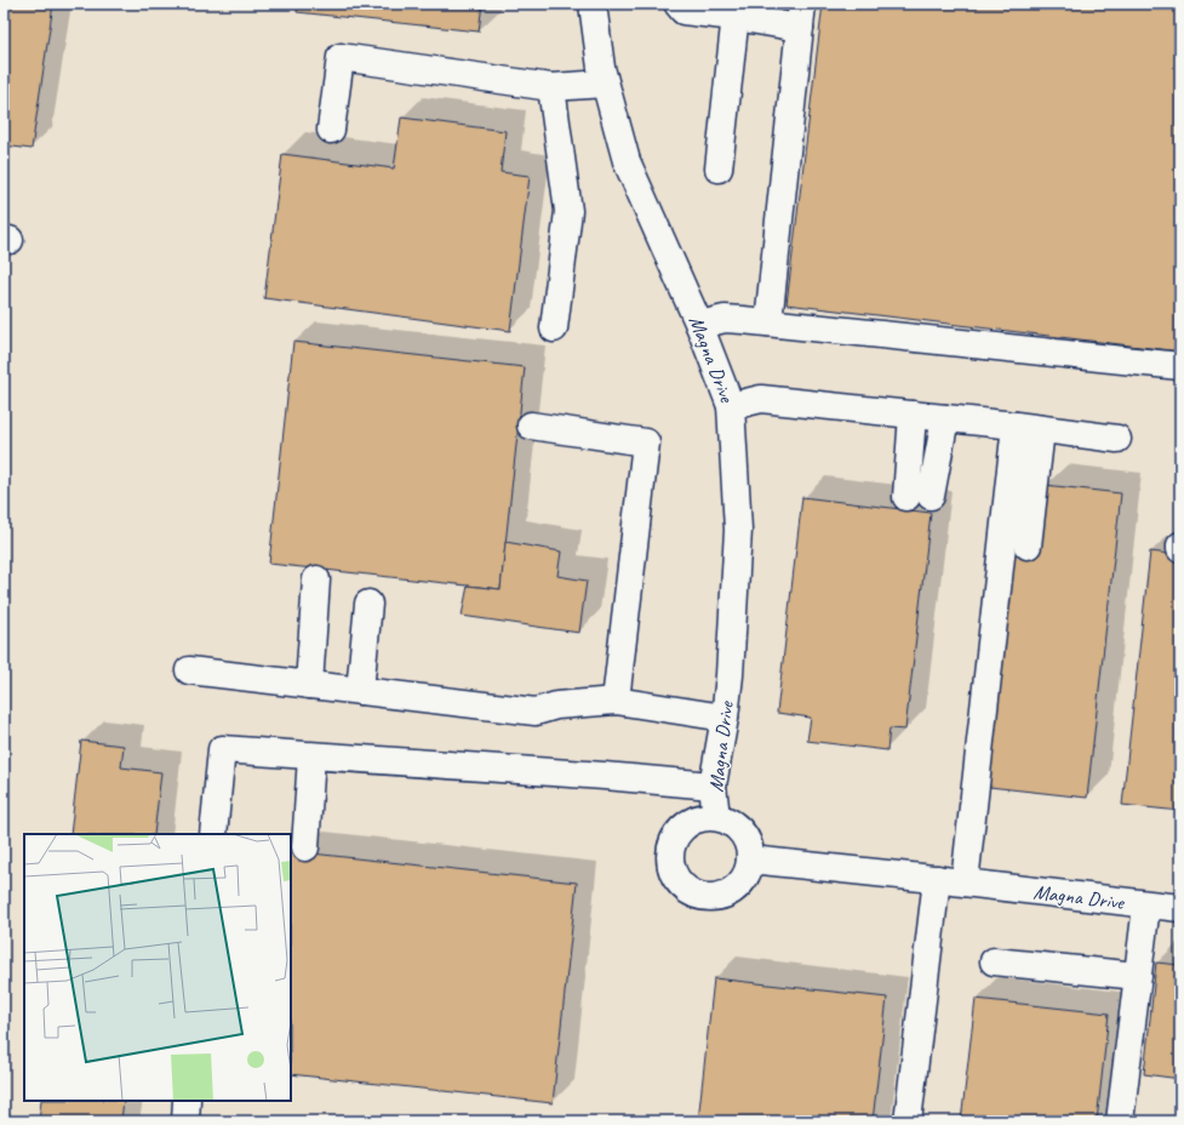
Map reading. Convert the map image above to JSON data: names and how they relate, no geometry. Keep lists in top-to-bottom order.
{
  "streets": {
    "street": ["Magna Drive"]
  }
}
